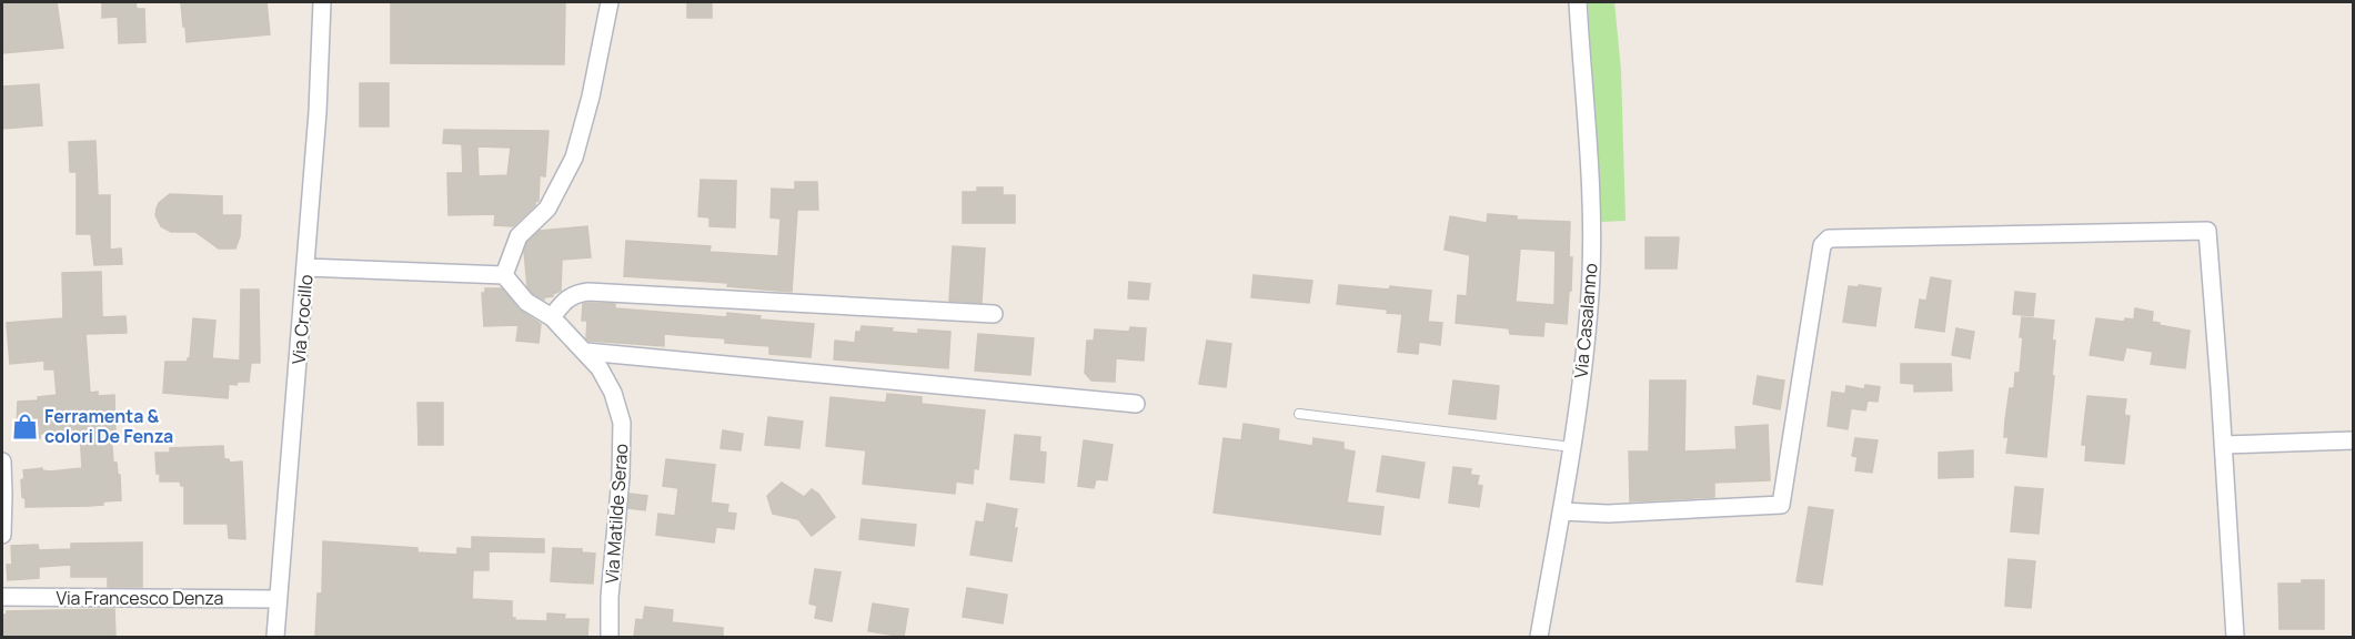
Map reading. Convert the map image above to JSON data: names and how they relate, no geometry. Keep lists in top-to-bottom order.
{
  "streets": {
    "street": [
      "Via Crocillo",
      "Via Casalanno",
      "Via Matilde Serao",
      "Via Francesco Denza"
    ]
  },
  "crossings": [
    ["Via Crocillo", "Via Francesco Denza"]
  ],
  "places": {
    "shop": ["Ferramenta & colori De Fenza"]
  }
}
